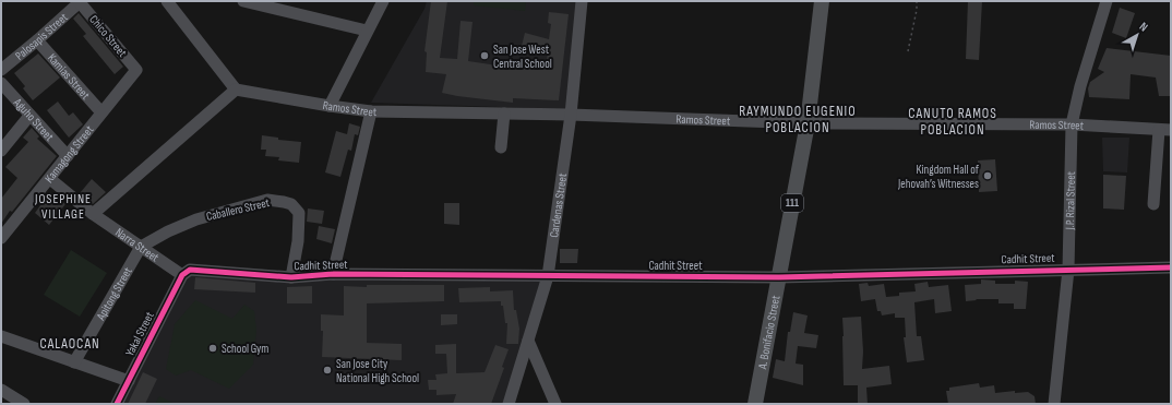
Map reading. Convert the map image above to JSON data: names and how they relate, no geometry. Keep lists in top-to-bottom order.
{
  "streets": {
    "main road": ["111", "A. Bonifacio Street"],
    "street": [
      "Palosapis Street",
      "Chico Street",
      "Kamias Street",
      "Ramos Street",
      "Aguho Street",
      "Kamagong Street",
      "J.P. Rizal Street",
      "Cardenas Street",
      "Caballero Street",
      "Narra Street",
      "Cadhit Street",
      "Apitong Street",
      "Yakal Street"
    ]
  },
  "crossings": [
    ["Palosapis Street", "Chico Street"],
    ["Palosapis Street", "Kamias Street"],
    ["Chico Street", "Kamagong Street"],
    ["Kamias Street", "Kamagong Street"],
    ["Ramos Street", "J.P. Rizal Street"],
    ["Ramos Street", "Cardenas Street"],
    ["Ramos Street", "A. Bonifacio Street"],
    ["Aguho Street", "Kamagong Street"],
    ["Kamagong Street", "Narra Street"],
    ["J.P. Rizal Street", "Cadhit Street"],
    ["Cardenas Street", "Cadhit Street"],
    ["Caballero Street", "Narra Street"],
    ["Caballero Street", "Cadhit Street"],
    ["Caballero Street", "Apitong Street"],
    ["Narra Street", "Cadhit Street"],
    ["Narra Street", "Apitong Street"],
    ["Narra Street", "Yakal Street"],
    ["Cadhit Street", "A. Bonifacio Street"],
    ["Cadhit Street", "Yakal Street"]
  ],
  "districts": [
    "RAYMUNDO EUGENIO POBLACION",
    "CANUTO RAMOS POBLACION",
    "JOSEPHINE VILLAGE",
    "CALAOCAN"
  ],
  "places": [
    "San Jose West Central School",
    "Kingdom Hall of Jehovah’s Witnesses",
    "School Gym",
    "San Jose City National High School"
  ],
  "north": "top right"
}
